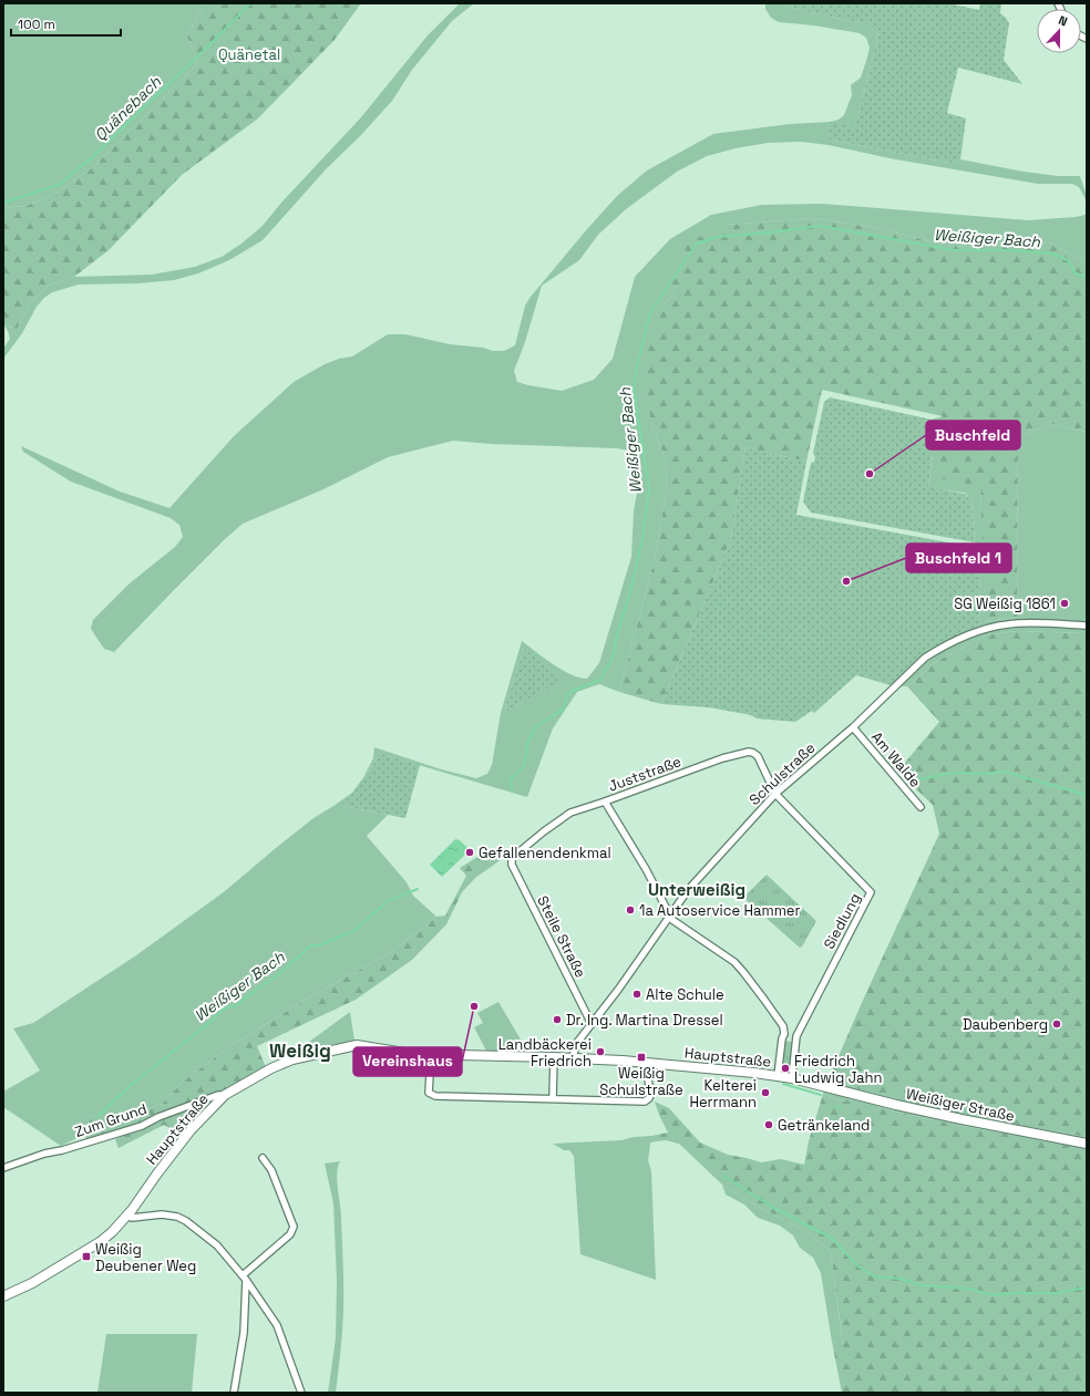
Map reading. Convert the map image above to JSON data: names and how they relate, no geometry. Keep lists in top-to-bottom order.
{
  "streets": {
    "street": [
      "Am Walde",
      "Juststraße",
      "Schulstraße",
      "Siedlung",
      "Steile Straße",
      "Hauptstraße",
      "Weißiger Straße",
      "Zum Grund"
    ]
  },
  "crossings": [
    ["Am Walde", "Schulstraße"],
    ["Juststraße", "Schulstraße"],
    ["Juststraße", "Siedlung"],
    ["Juststraße", "Steile Straße"],
    ["Schulstraße", "Siedlung"],
    ["Schulstraße", "Steile Straße"],
    ["Schulstraße", "Hauptstraße"],
    ["Siedlung", "Hauptstraße"],
    ["Hauptstraße", "Weißiger Straße"],
    ["Hauptstraße", "Zum Grund"]
  ],
  "districts": ["Unterweißig", "Weißig"],
  "water": ["Quänebach", "Weißiger Bach"],
  "parks": ["Quänetal"],
  "places": {
    "other": [
      "Buschfeld",
      "Buschfeld 1",
      "SG Weißig 1861",
      "Gefallenendenkmal",
      "1a Autoservice Hammer",
      "Alte Schule",
      "Vereinshaus",
      "Dr. Ing. Martina Dressel",
      "Daubenberg",
      "Landbäckerei Friedrich",
      "Friedrich Ludwig Jahn",
      "Kelterei Herrmann",
      "Getränkeland"
    ],
    "transit": ["Weißig Schulstraße", "Weißig Deubener Weg"]
  },
  "scale_bar": "100 m",
  "north": "top"
}
